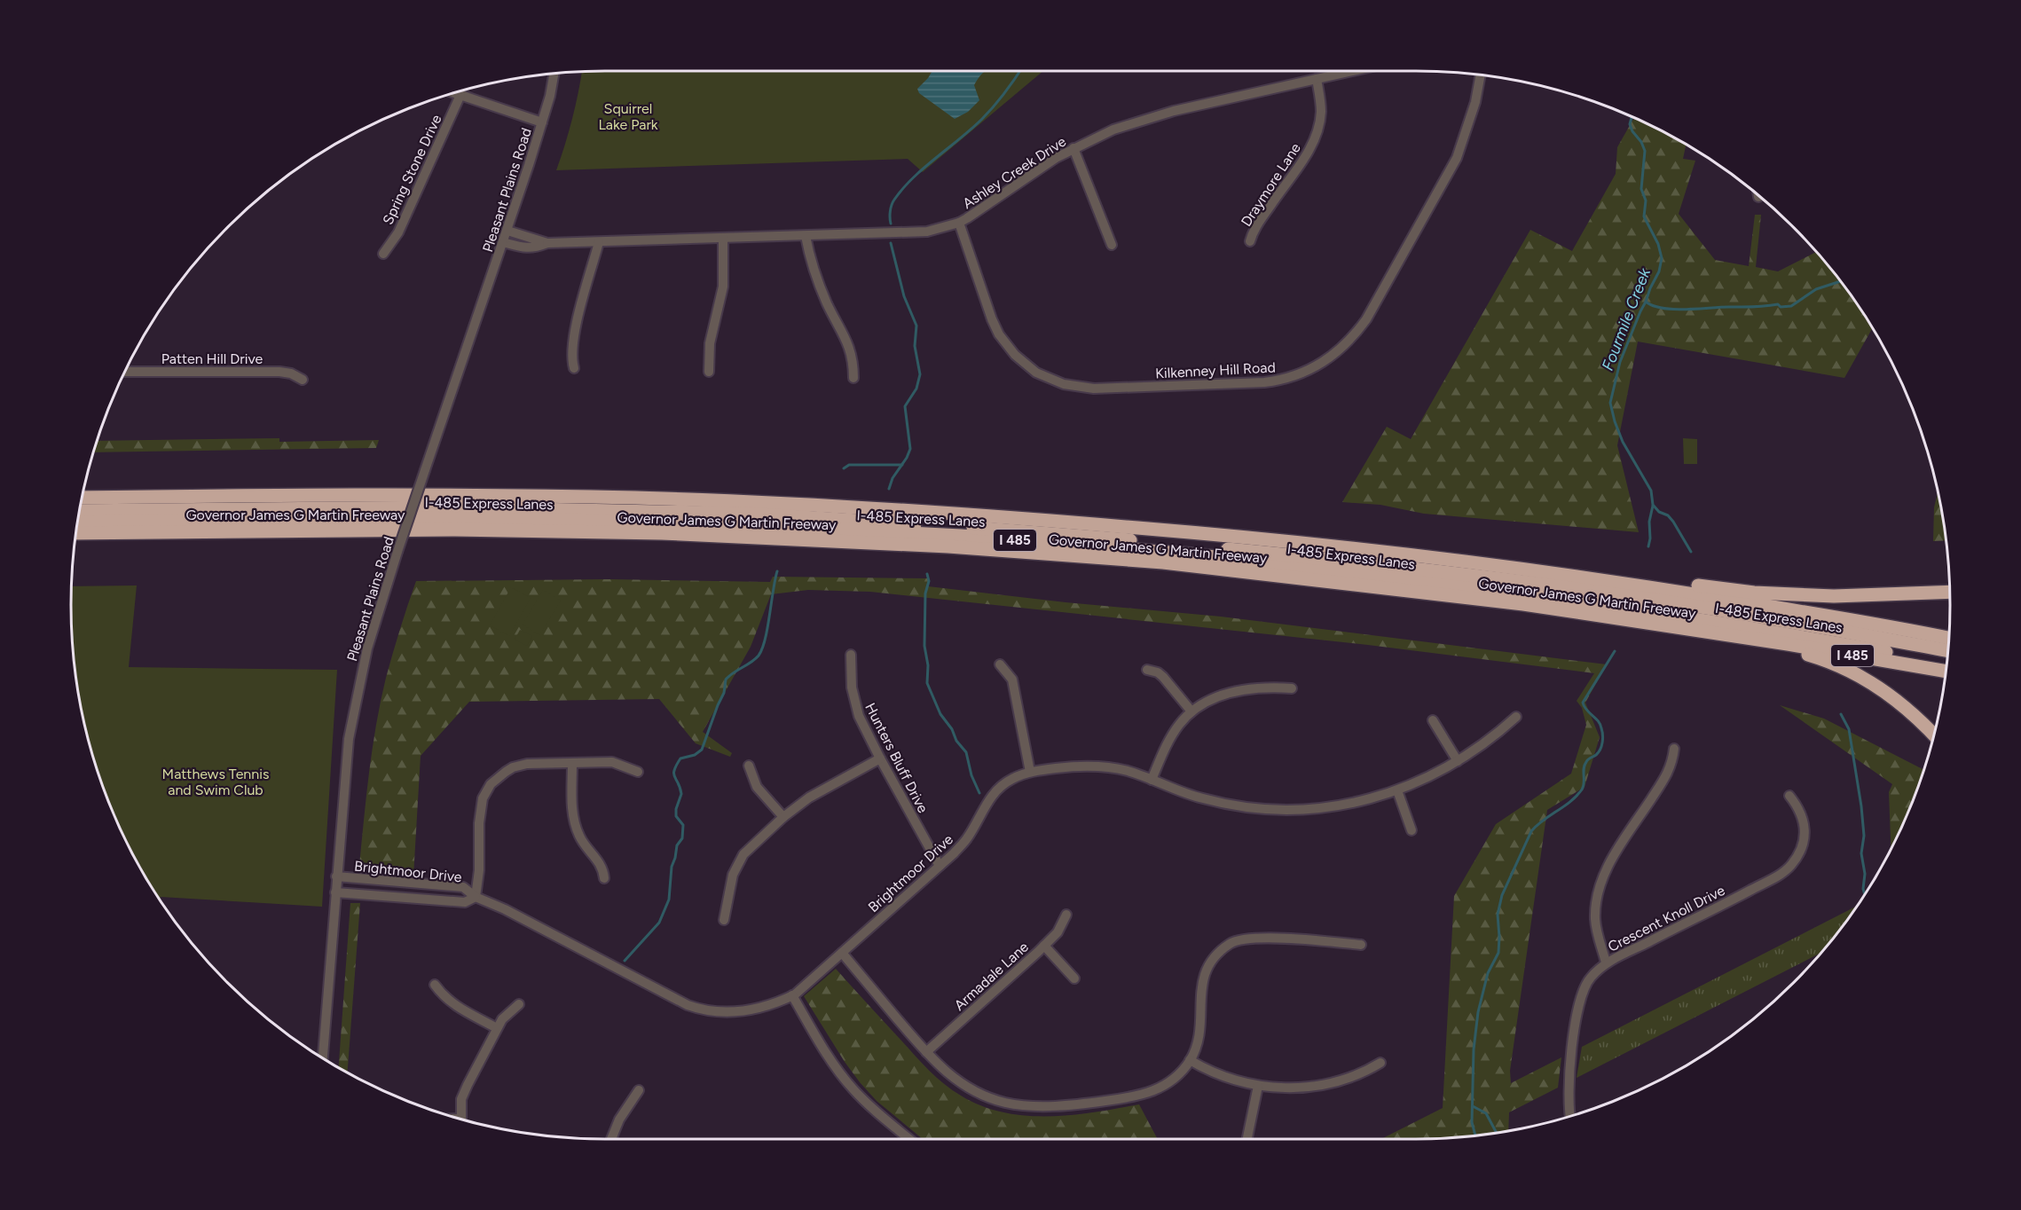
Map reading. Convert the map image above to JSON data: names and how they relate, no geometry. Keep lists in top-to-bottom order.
{
  "streets": {
    "highway": ["I-485 Express Lanes", "Governor James G Martin Freeway", "I 485"],
    "street": [
      "Spring Stone Drive",
      "Ashley Creek Drive",
      "Draymore Lane",
      "Pleasant Plains Road",
      "Patten Hill Drive",
      "Kilkenney Hill Road",
      "Hunters Bluff Drive",
      "Brightmoor Drive",
      "Crescent Knoll Drive",
      "Armadale Lane"
    ]
  },
  "crossings": [
    ["Ashley Creek Drive", "Draymore Lane"],
    ["Ashley Creek Drive", "Pleasant Plains Road"],
    ["Ashley Creek Drive", "Kilkenney Hill Road"],
    ["Pleasant Plains Road", "Brightmoor Drive"],
    ["Hunters Bluff Drive", "Brightmoor Drive"]
  ],
  "water": ["Fourmile Creek"],
  "parks": ["Squirrel Lake Park", "Matthews Tennis and Swim Club"]
}
